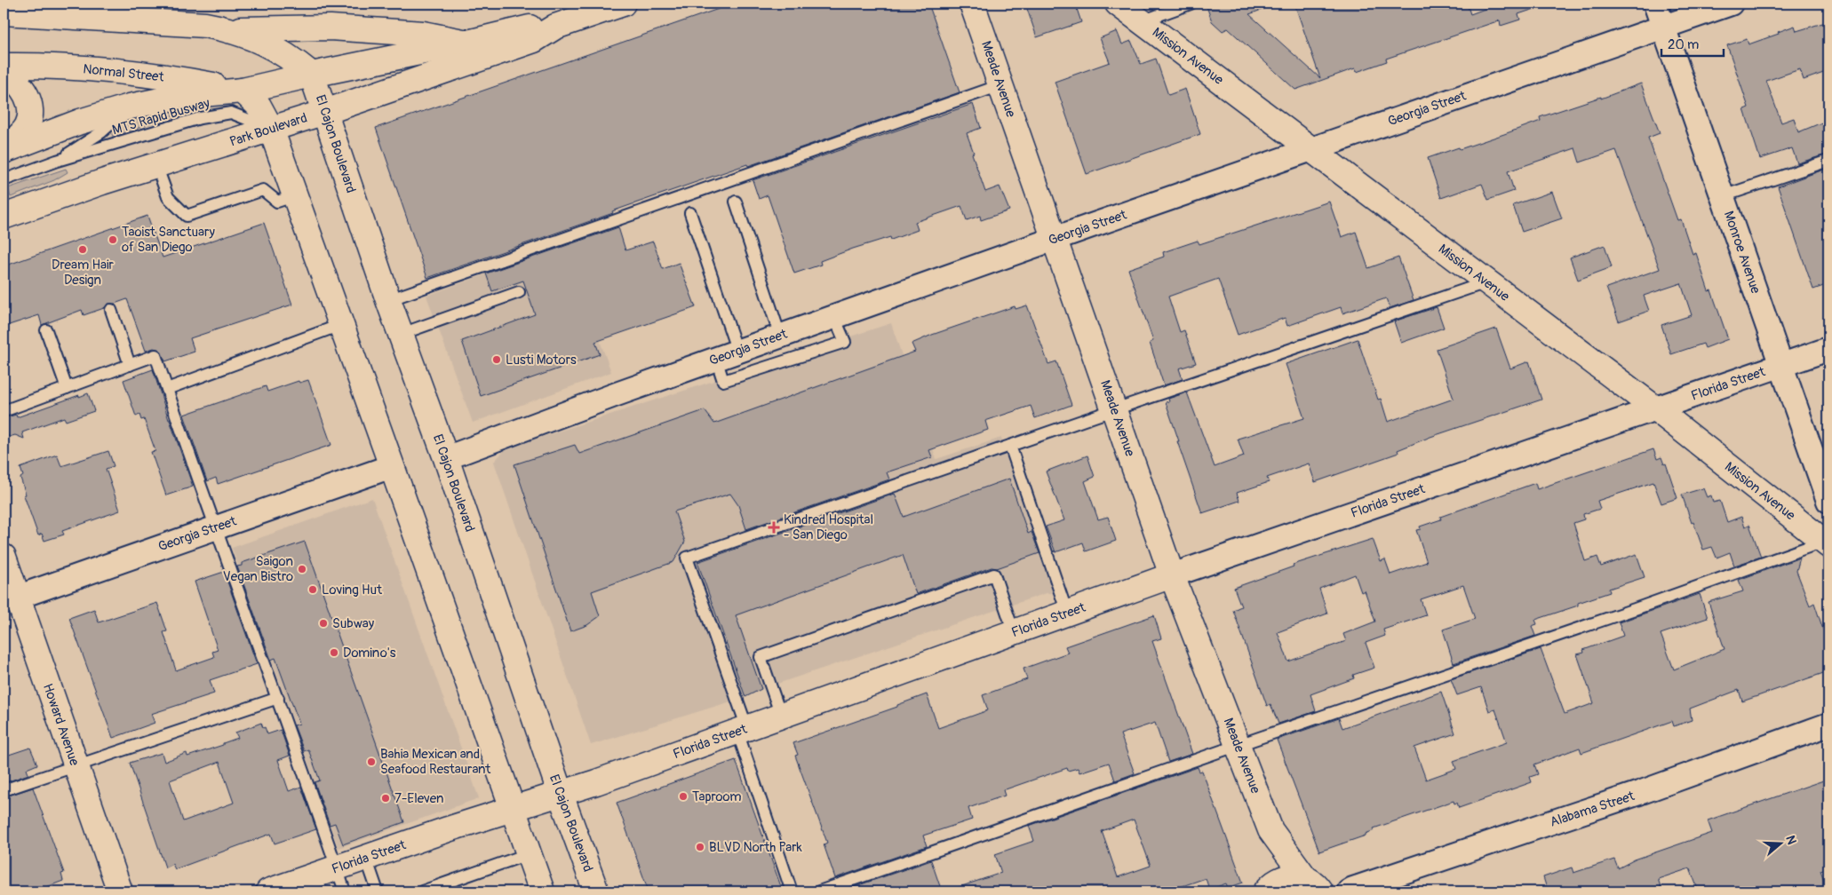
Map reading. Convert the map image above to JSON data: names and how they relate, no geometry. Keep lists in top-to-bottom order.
{
  "streets": {
    "main road": [
      "Mission Avenue",
      "Normal Street",
      "Meade Avenue",
      "Park Boulevard",
      "El Cajon Boulevard",
      "Florida Street",
      "Howard Avenue"
    ],
    "street": ["Georgia Street", "Monroe Avenue", "Alabama Street"],
    "lane": ["MTS Rapid Busway"]
  },
  "crossings": [
    ["Mission Avenue", "Georgia Street"],
    ["Mission Avenue", "Florida Street"],
    ["Normal Street", "Park Boulevard"],
    ["Meade Avenue", "Georgia Street"],
    ["Meade Avenue", "Florida Street"],
    ["Meade Avenue", "Alabama Street"],
    ["Georgia Street", "El Cajon Boulevard"],
    ["Georgia Street", "Monroe Avenue"],
    ["Georgia Street", "Howard Avenue"],
    ["MTS Rapid Busway", "Park Boulevard"],
    ["Park Boulevard", "El Cajon Boulevard"],
    ["El Cajon Boulevard", "Florida Street"],
    ["Monroe Avenue", "Florida Street"]
  ],
  "places": {
    "other": [
      "Taoist Sanctuary of San Diego",
      "Dream Hair Design",
      "Lusti Motors",
      "Saigon Vegan Bistro",
      "Loving Hut",
      "Subway",
      "Domino's",
      "Bahia Mexican and Seafood Restaurant",
      "Taproom",
      "7-Eleven",
      "BLVD North Park"
    ],
    "health": ["Kindred Hospital - San Diego"]
  },
  "scale_bar": "20 m",
  "north": "right"
}
